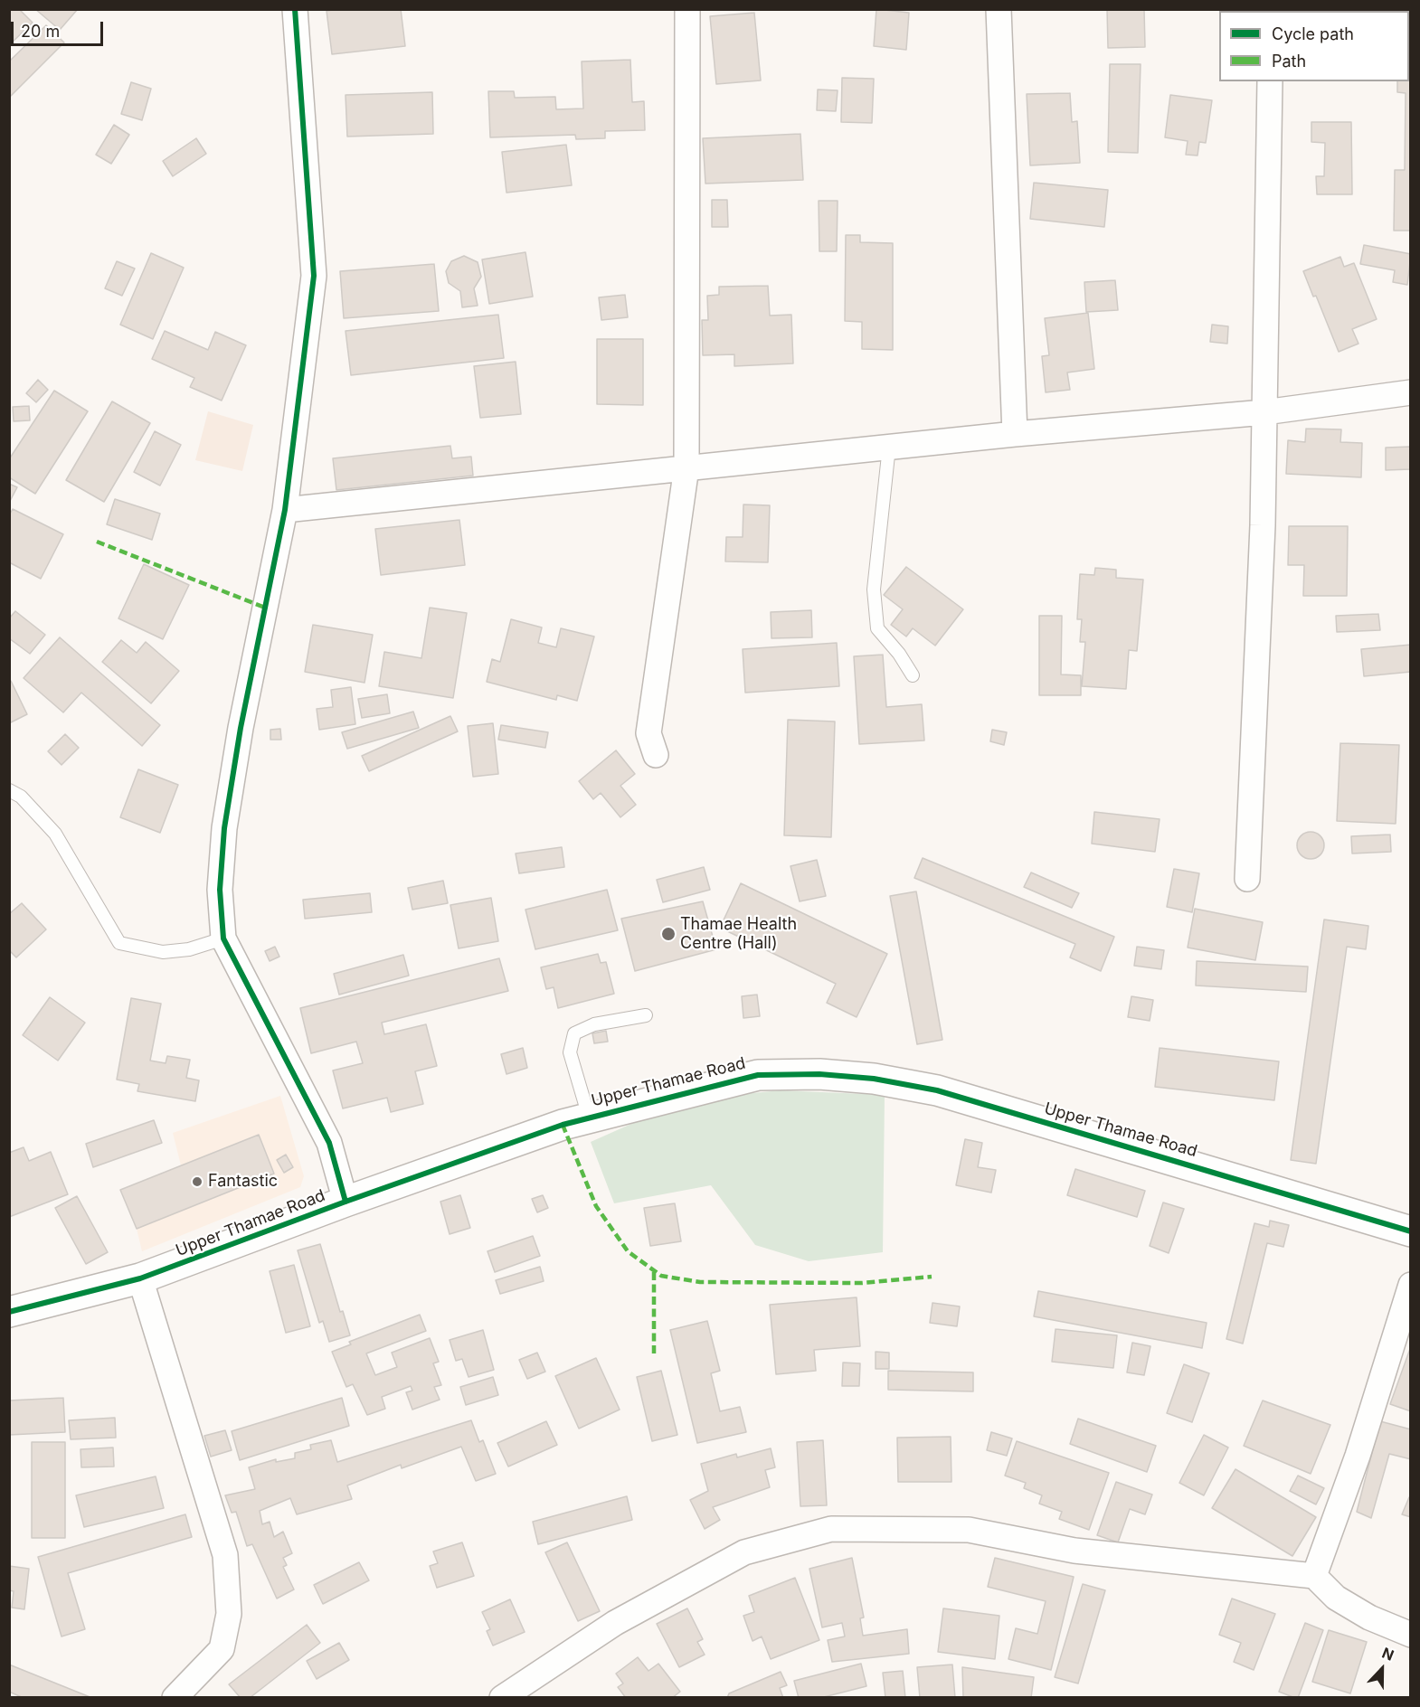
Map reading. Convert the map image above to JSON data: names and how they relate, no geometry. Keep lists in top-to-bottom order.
{
  "streets": {
    "street": ["Upper Thamae Road"]
  },
  "places": ["Thamae Health Centre (Hall)", "Fantastic"],
  "legend": ["Cycle path", "Path"],
  "scale_bar": "20 m",
  "north": "top"
}
